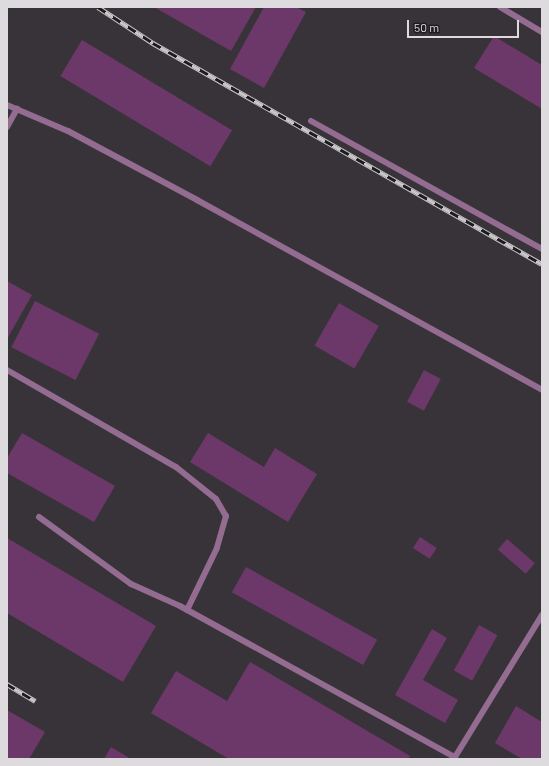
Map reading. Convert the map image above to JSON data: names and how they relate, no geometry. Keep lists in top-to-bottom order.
{
  "scale_bar": "50 m"
}
